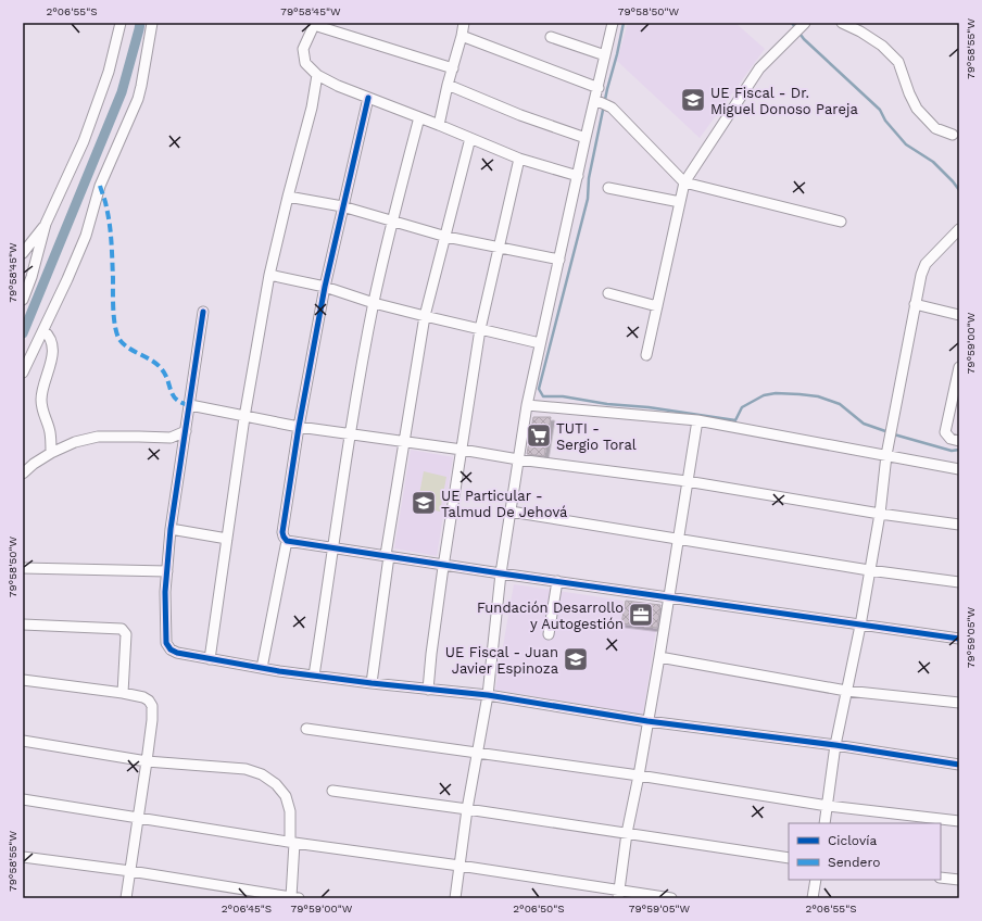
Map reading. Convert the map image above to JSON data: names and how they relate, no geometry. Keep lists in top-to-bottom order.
{
  "places": {
    "school or university": ["UE Fiscal - Dr. Miguel Donoso Pareja", "UE Particular - Talmud De Jehová", "UE Fiscal - Juan Javier Espinoza"],
    "supermarket": ["TUTI - Sergio Toral"],
    "office": ["Fundación Desarrollo y Autogestión"]
  },
  "legend": ["Ciclovía", "Sendero"],
  "coordinates": [
    "2°06'55\"S",
    "79°58'45\"W",
    "79°58'50\"W",
    "79°58'55\"W",
    "79°59'00\"W",
    "79°59'05\"W",
    "2°06'45\"S",
    "2°06'50\"S"
  ]
}
